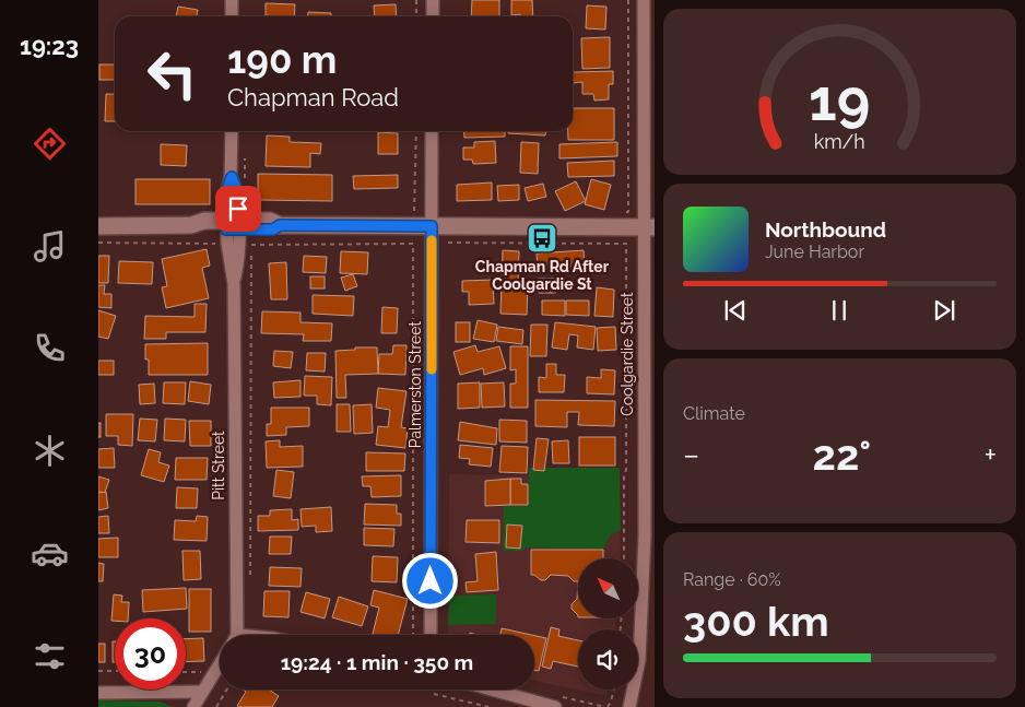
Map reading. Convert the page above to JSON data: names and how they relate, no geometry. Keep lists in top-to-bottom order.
{
  "streets": {
    "street": ["Coolgardie Street", "Palmerston Street", "Pitt Street"]
  },
  "places": {
    "bus stop": ["Chapman Rd After Coolgardie St"]
  },
  "north": "top left",
  "page": {
    "tabs": "19:23",
    "turn": ["190 m", "Chapman Road"],
    "song": ["Northbound", "June Harbor"],
    "tile": [
      "Climate",
      ["Range · 60%", "300 km"]
    ],
    "heat": ["−", "22°", "+"],
    "limit": "30",
    "trip": "19:24 · 1 min · 350 m",
    "gauge": ["19", "km/h"]
  }
}
